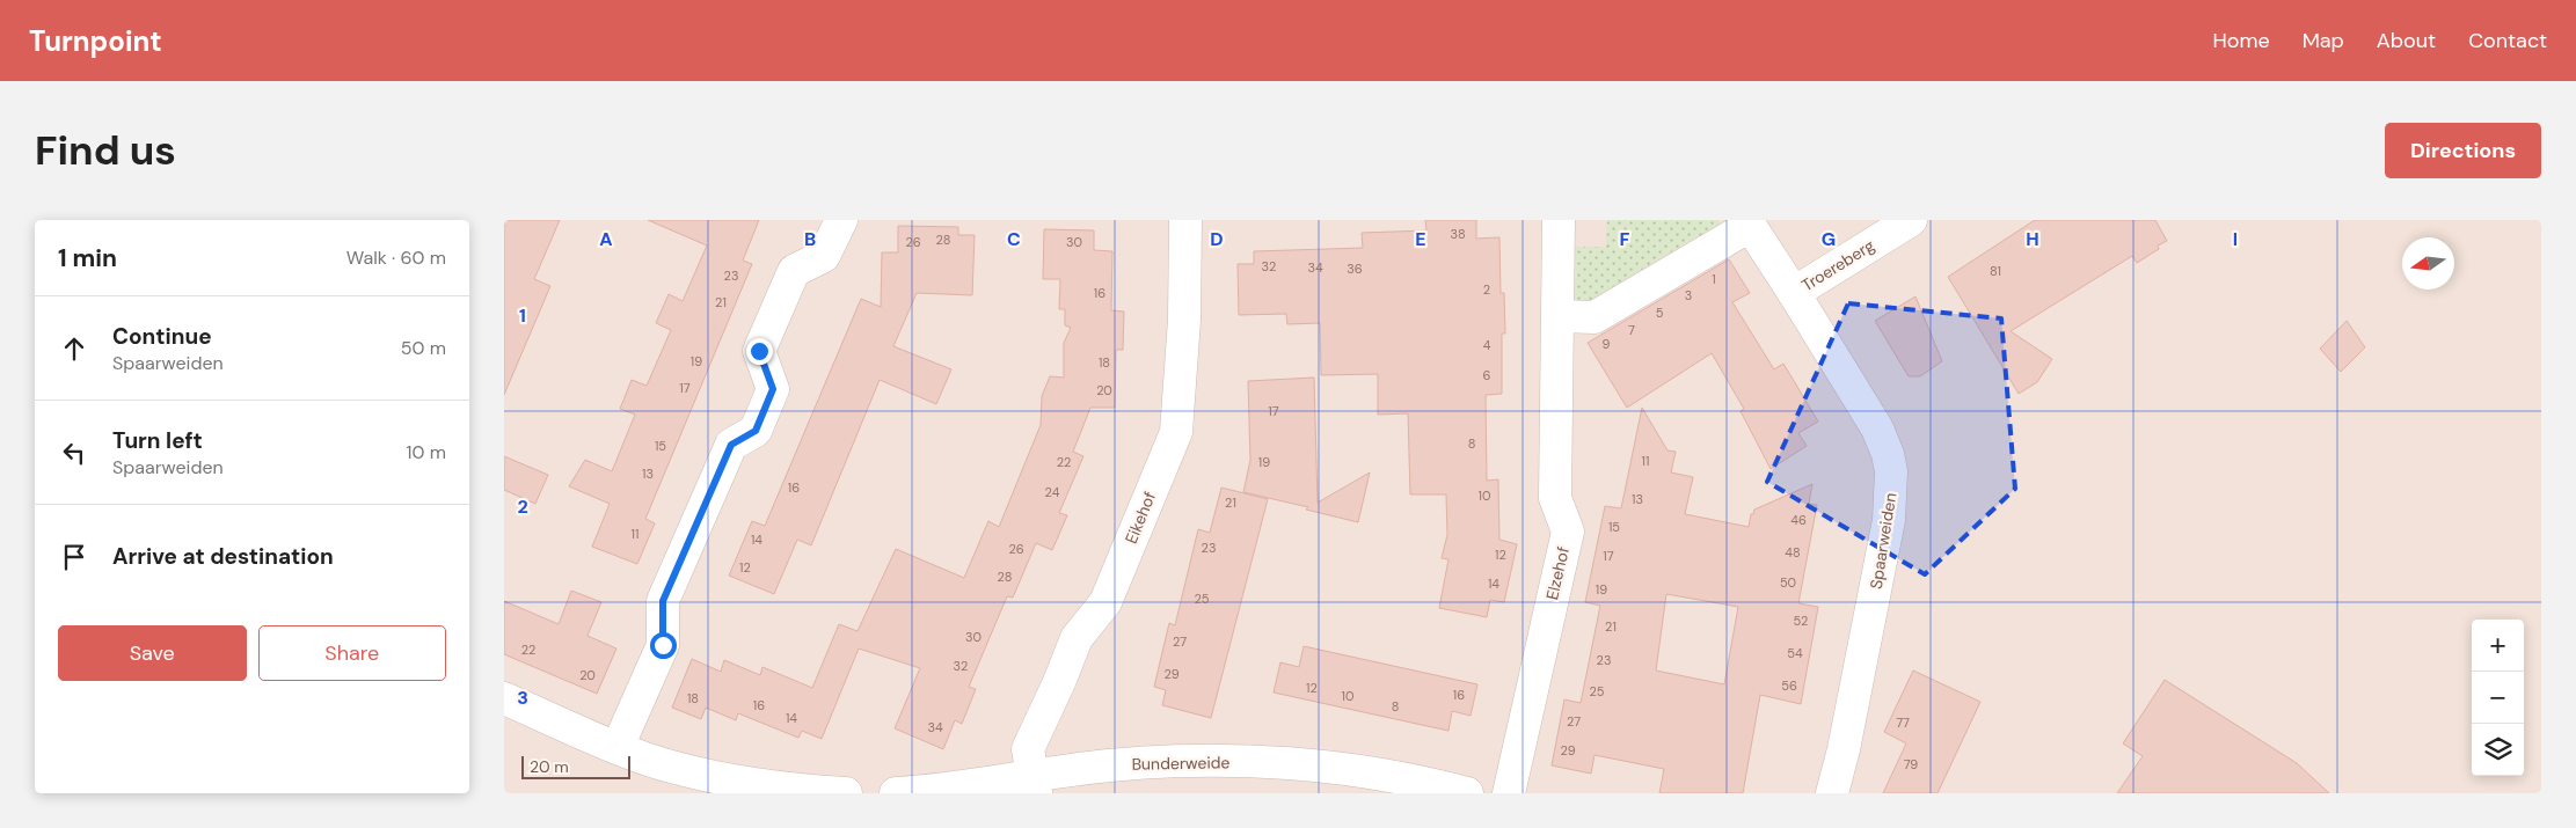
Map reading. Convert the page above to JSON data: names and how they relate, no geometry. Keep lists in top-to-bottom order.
{
  "streets": {
    "street": [
      "Troereberg",
      "Eikehof",
      "Spaarweiden",
      "Elzehof",
      "Bunderweide"
    ]
  },
  "crossings": [
    ["Troereberg", "Spaarweiden"],
    ["Eikehof", "Bunderweide"]
  ],
  "house_numbers": [
    "38",
    "28",
    "26",
    "30",
    "32",
    "34",
    "36",
    "81",
    "23",
    "1",
    "2",
    "16",
    "3",
    "21",
    "5",
    "7",
    "9",
    "4",
    "19",
    "18",
    "6",
    "17",
    "20",
    "17",
    "8",
    "15",
    "11",
    "22",
    "19",
    "13",
    "16",
    "24",
    "10",
    "13",
    "21",
    "46",
    "15",
    "11",
    "14",
    "23",
    "26",
    "48",
    "12",
    "17",
    "12",
    "28",
    "50",
    "14",
    "19",
    "25",
    "52",
    "21",
    "30",
    "27",
    "22",
    "54",
    "23",
    "32",
    "29",
    "20",
    "56",
    "12",
    "25",
    "16",
    "10",
    "18",
    "16",
    "8",
    "14",
    "27",
    "77",
    "34",
    "29",
    "79"
  ],
  "scale_bar": "20 m",
  "north": "left",
  "page": {
    "header": "Turnpoint",
    "nav": [
      "Home",
      "Map",
      "About",
      "Contact"
    ],
    "buttons": [
      "Directions",
      ["Save", "Share"]
    ],
    "title": "Find us",
    "heading": ["1 min", "Walk · 60 m"],
    "list": [
      ["Continue", "Spaarweiden", "50 m"],
      ["Turn left", "Spaarweiden", "10 m"],
      "Arrive at destination"
    ],
    "map_buttons": ["+", "−"],
    "scale": "20 m"
  },
  "grid": {
    "columns": [
      "A",
      "B",
      "C",
      "D",
      "E",
      "F",
      "G",
      "H",
      "I"
    ],
    "rows": ["1", "2", "3"]
  }
}
